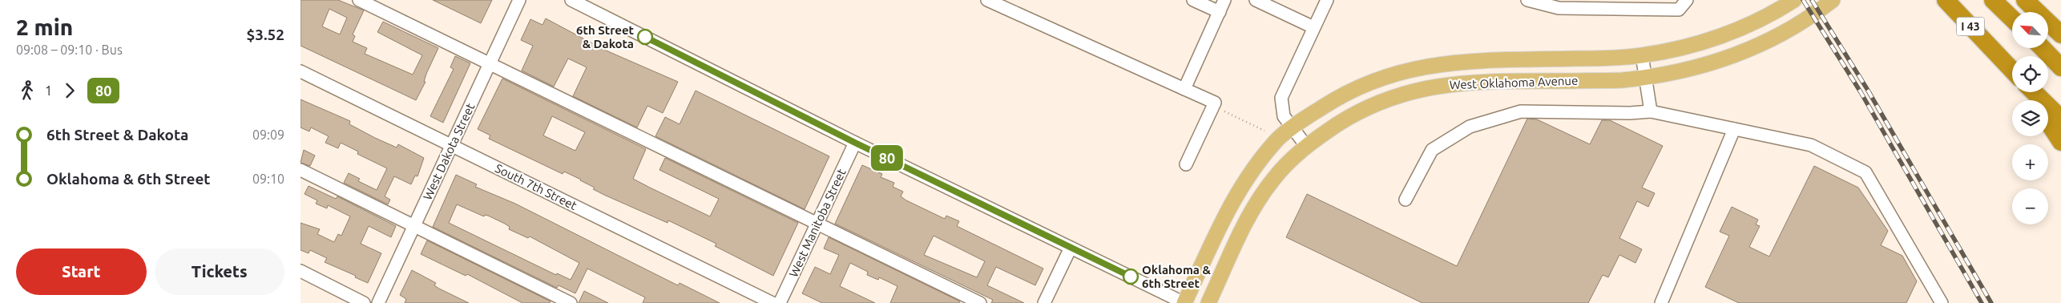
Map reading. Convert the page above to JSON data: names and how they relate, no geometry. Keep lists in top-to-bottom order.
{
  "streets": {
    "highway": ["I 43"],
    "main road": ["West Oklahoma Avenue"],
    "street": ["West Dakota Street", "South 7th Street", "West Manitoba Street"]
  },
  "crossings": [
    ["West Dakota Street", "South 7th Street"]
  ],
  "places": ["6th Street & Dakota", "Oklahoma & 6th Street"],
  "lines": ["bus line 80"],
  "north": "top left",
  "page": {
    "heading": ["2 min", "09:08 – 09:10 · Bus", "$3.52"],
    "on_map": "80",
    "map_buttons": ["+", "−"],
    "legs": ["1", "80"],
    "list": [
      {
        "name": "6th Street & Dakota",
        "value": "09:09"
      },
      {
        "name": "Oklahoma & 6th Street",
        "value": "09:10"
      }
    ],
    "buttons": ["Start", "Tickets"]
  }
}
